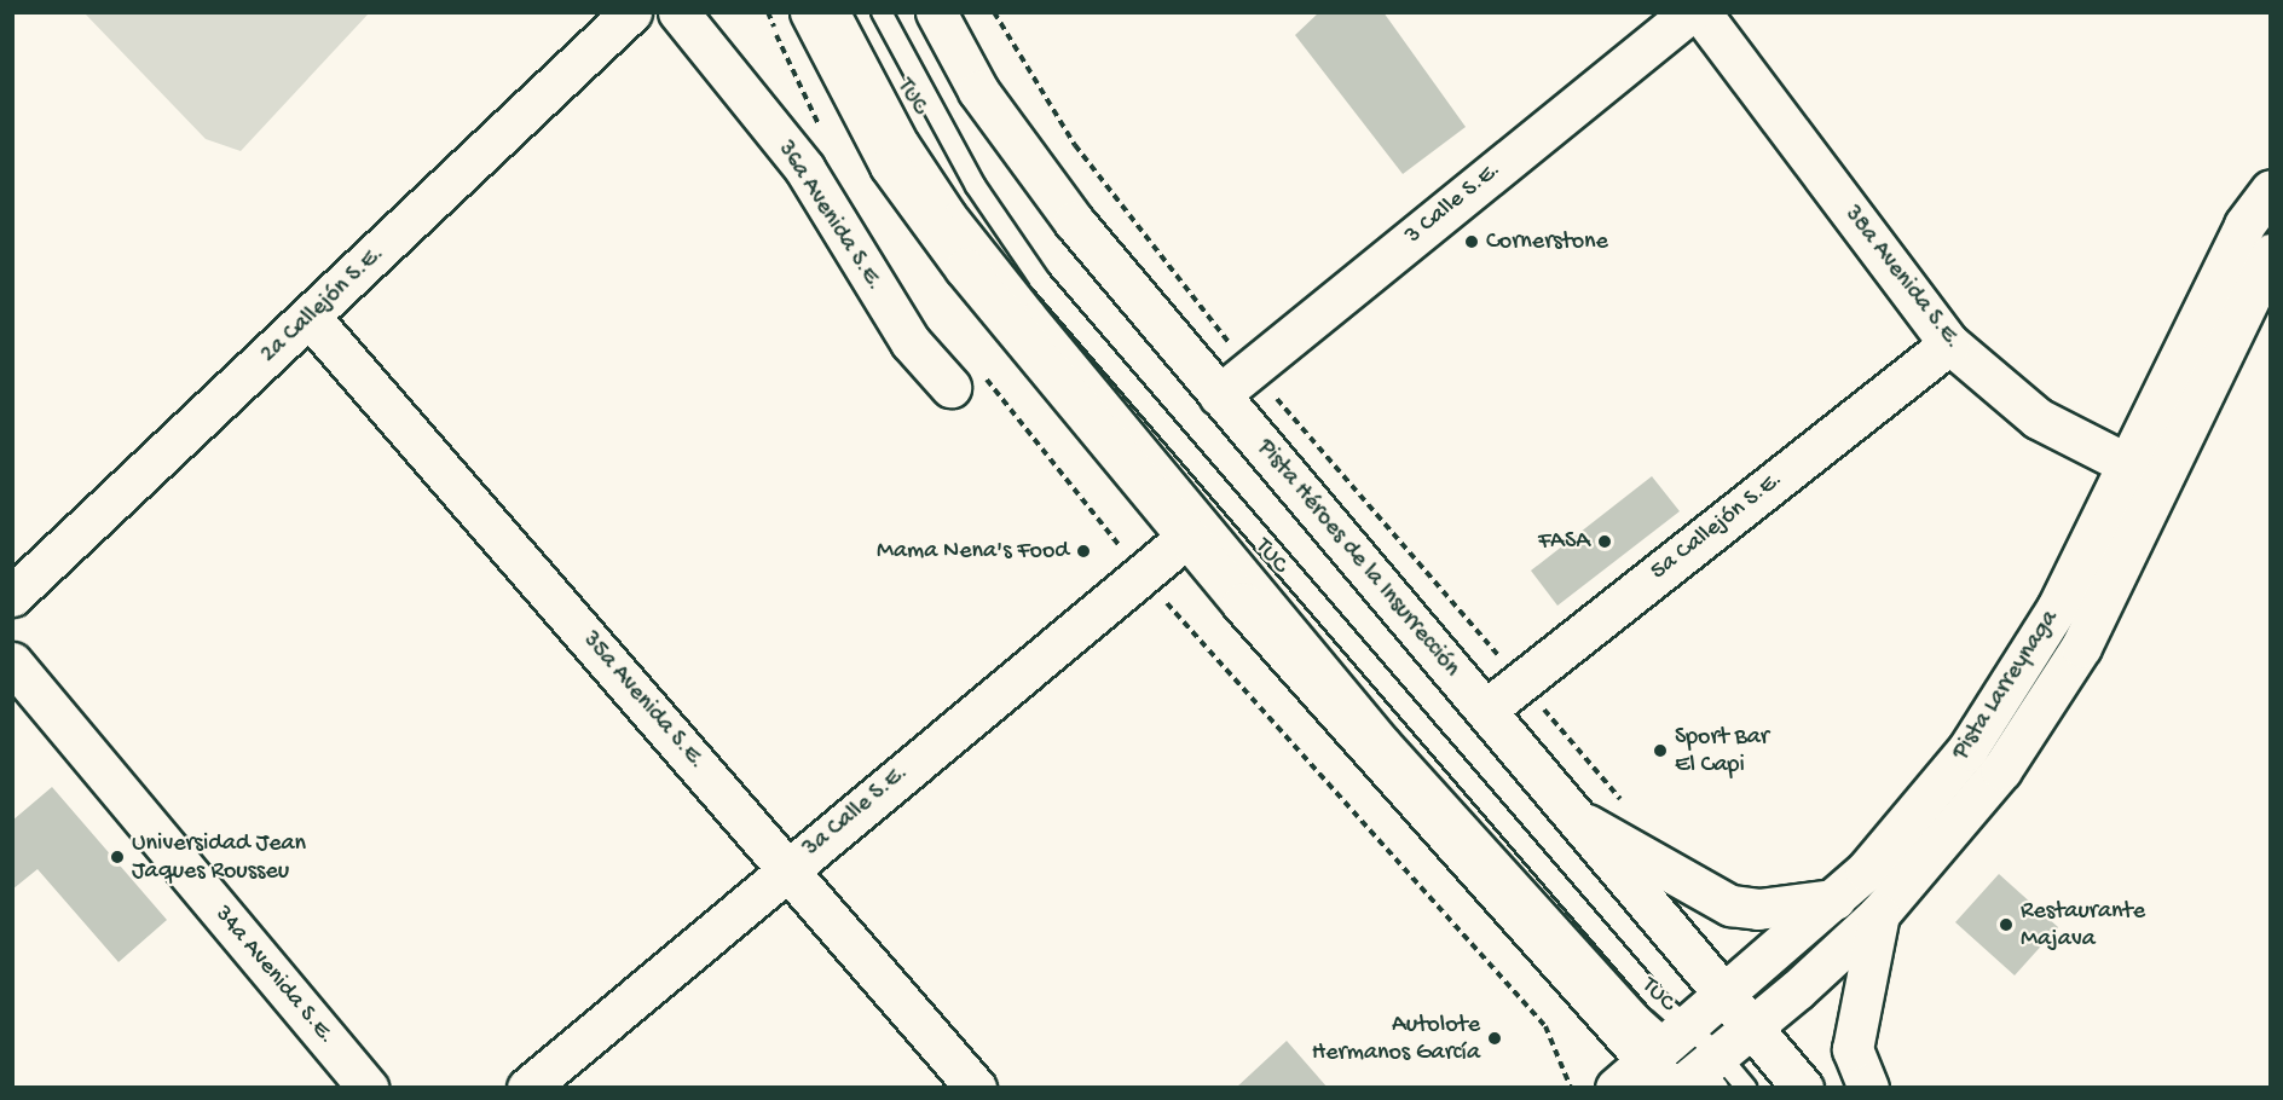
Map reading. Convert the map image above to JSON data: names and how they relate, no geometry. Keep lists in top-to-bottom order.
{
  "streets": {
    "street": [
      "3 Calle S.E.",
      "36a Avenida S.E.",
      "38a Avenida S.E.",
      "2a Callejón S.E.",
      "5a Callejón S.E.",
      "Pista Héroes de la Insurrección",
      "Pista Larreynaga",
      "35a Avenida S.E.",
      "3a Calle S.E.",
      "34a Avenida S.E."
    ],
    "lane": ["TUC"]
  },
  "crossings": [
    ["TUC", "Pista Larreynaga"],
    ["3 Calle S.E.", "Pista Héroes de la Insurrección"],
    ["38a Avenida S.E.", "5a Callejón S.E."],
    ["38a Avenida S.E.", "Pista Larreynaga"],
    ["2a Callejón S.E.", "35a Avenida S.E."],
    ["5a Callejón S.E.", "Pista Héroes de la Insurrección"],
    ["Pista Héroes de la Insurrección", "Pista Larreynaga"],
    ["35a Avenida S.E.", "3a Calle S.E."]
  ],
  "places": [
    "Cornerstone",
    "FASA",
    "Mama Nena's Food",
    "Sport Bar El Capi",
    "Universidad Jean Jaques Rousseu",
    "Restaurante Majava",
    "Autolote Hermanos García"
  ]
}
